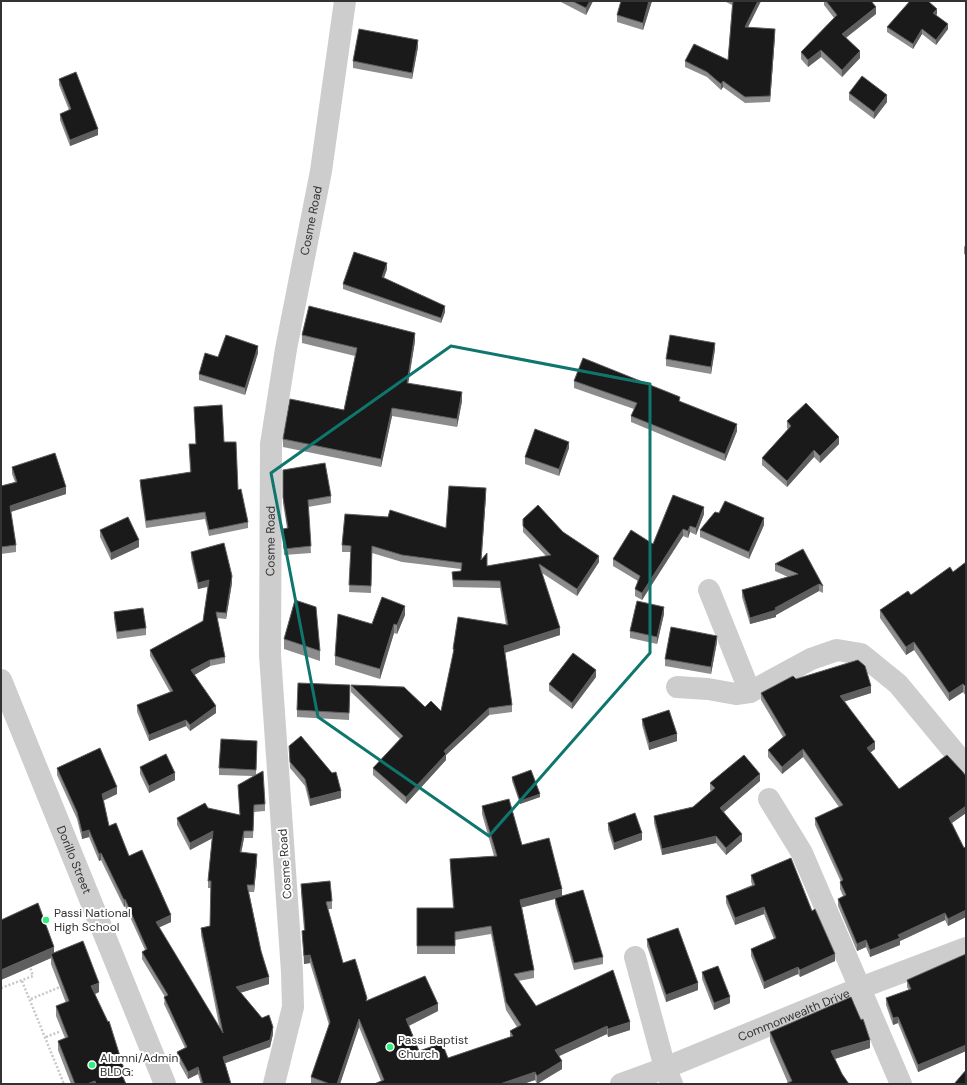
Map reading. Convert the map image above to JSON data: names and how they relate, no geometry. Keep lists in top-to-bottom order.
{
  "streets": {
    "street": ["Cosme Road", "Dorillo Street", "Commonwealth Drive"]
  },
  "places": ["Passi National High School", "Passi Baptist Church", "Alumni/Admin BLDG:"]
}
